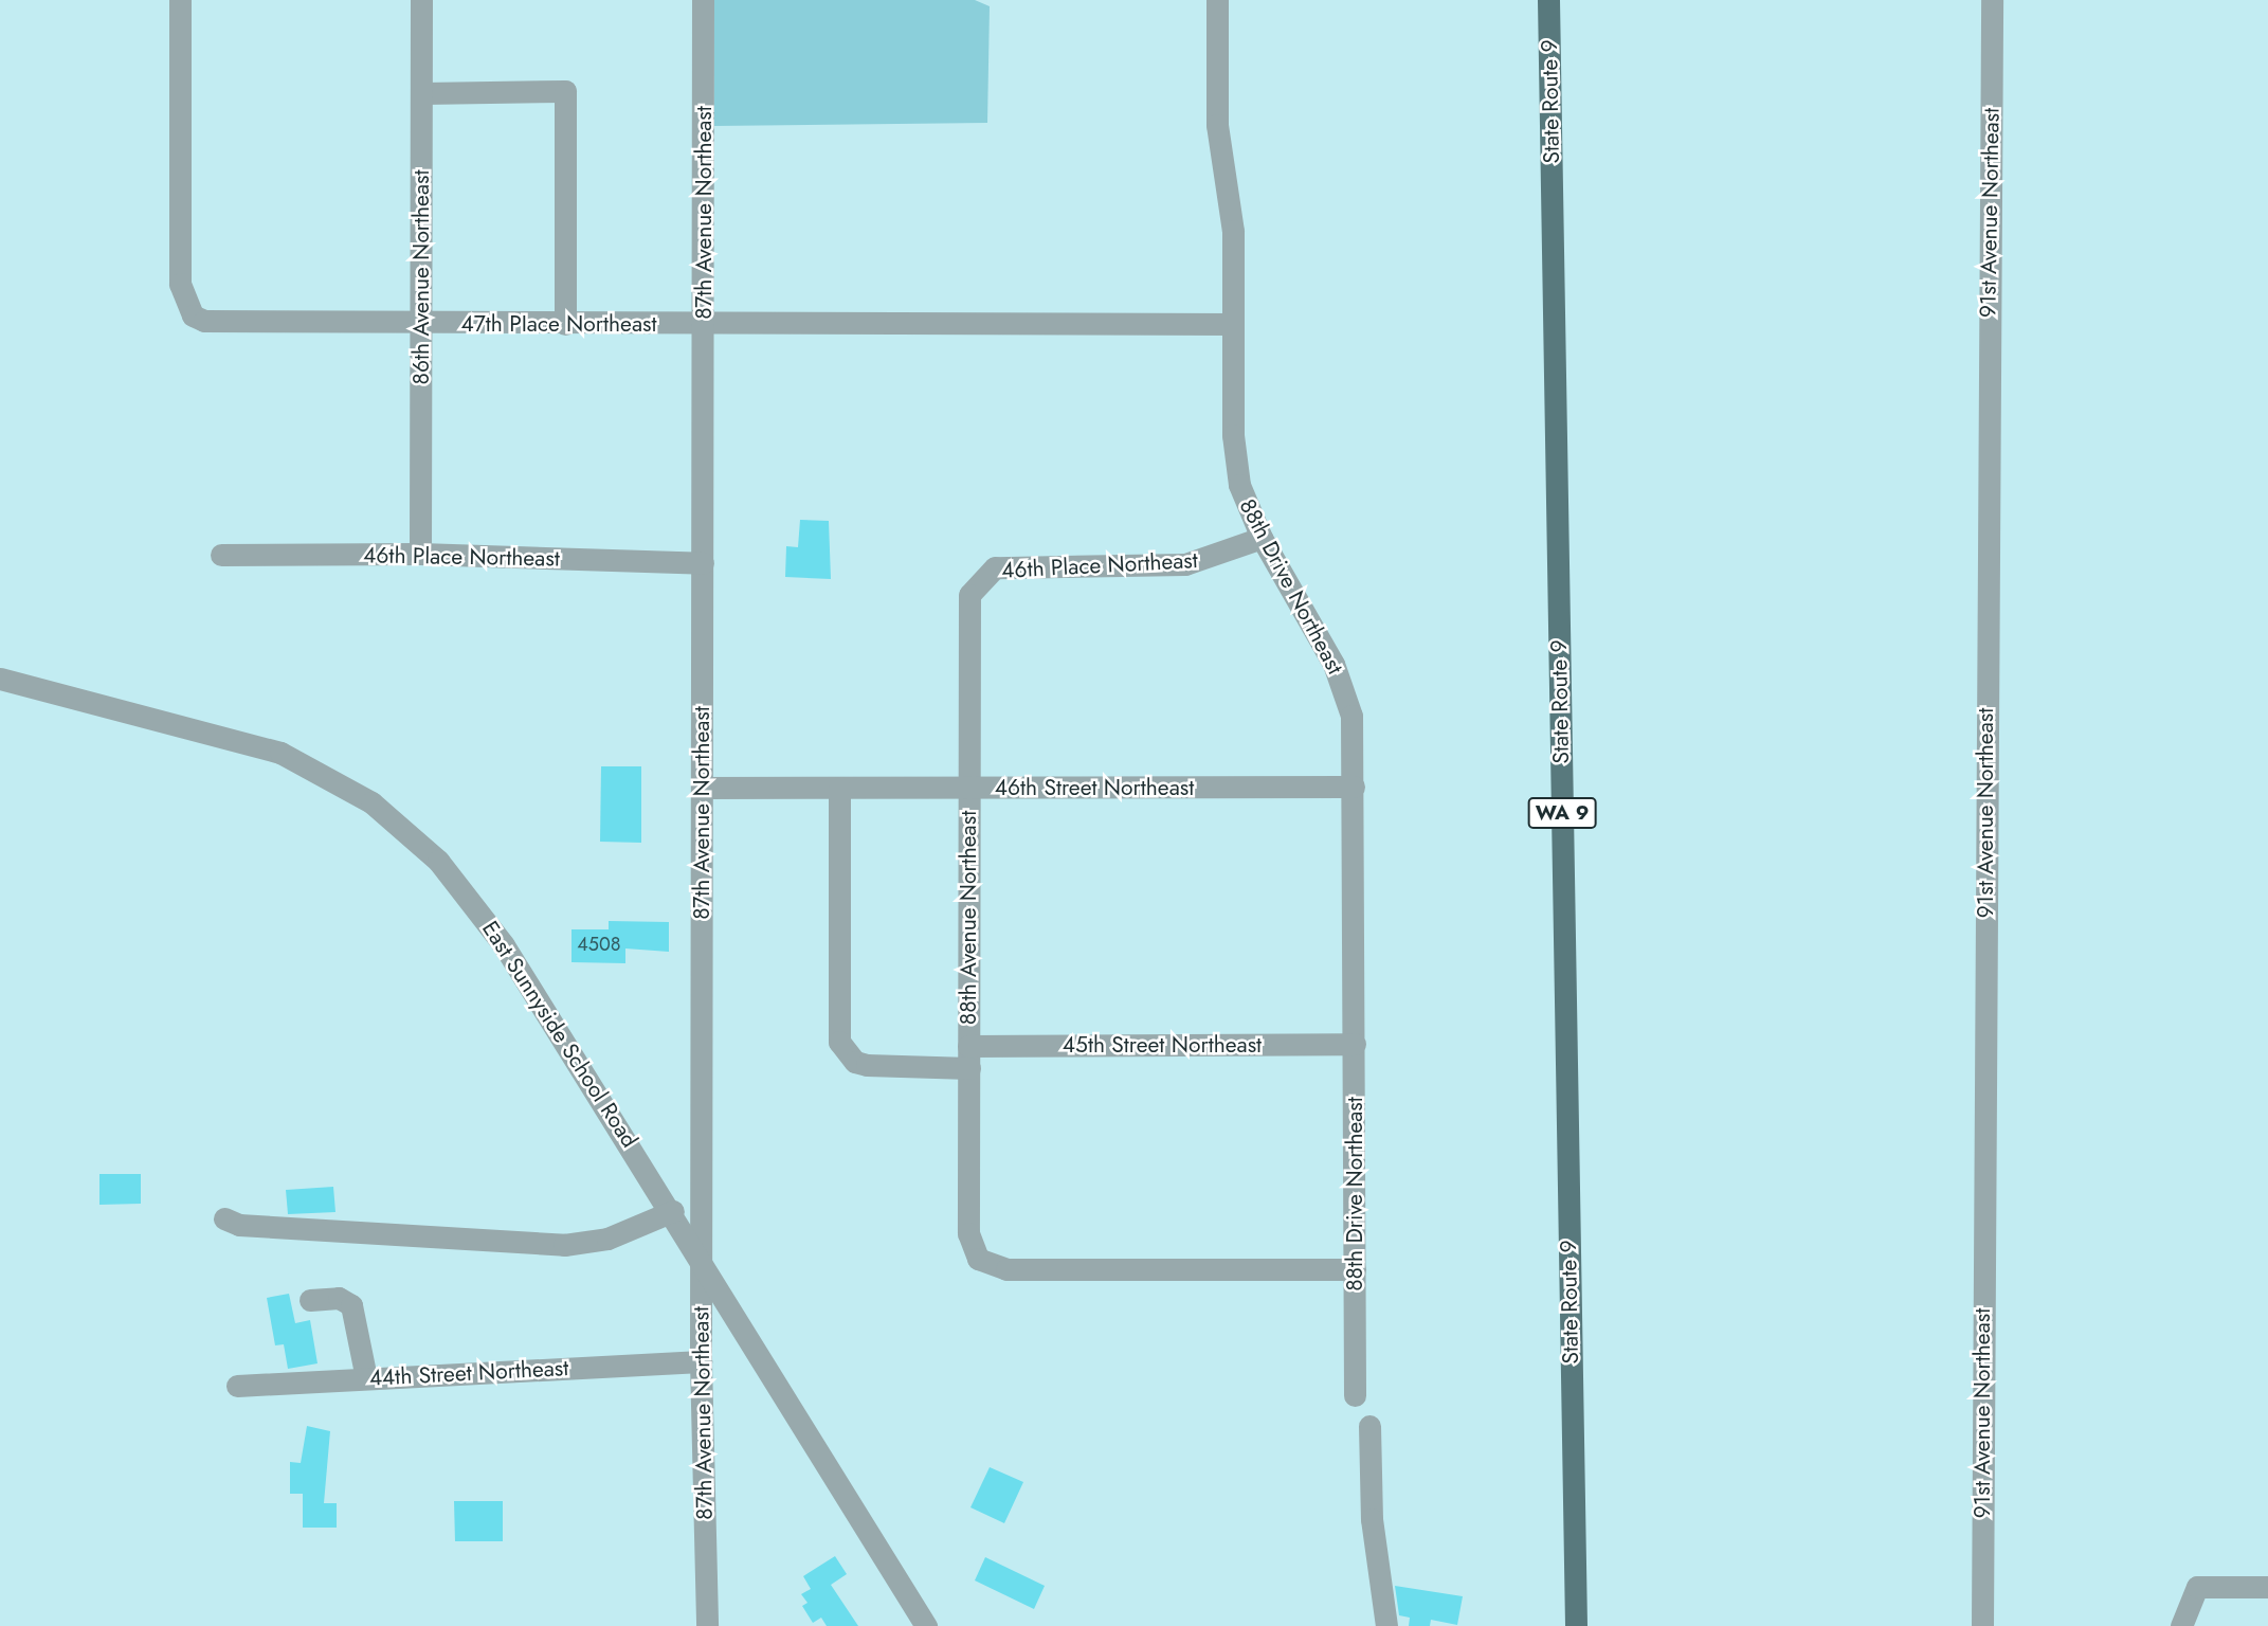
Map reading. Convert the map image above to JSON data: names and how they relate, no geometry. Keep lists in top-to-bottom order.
{
  "streets": {
    "main road": ["State Route 9", "WA 9"],
    "street": [
      "87th Avenue Northeast",
      "91st Avenue Northeast",
      "86th Avenue Northeast",
      "47th PIace Northeast",
      "46th Place Northeast",
      "88th Drive Northeast",
      "46th Street Northeast",
      "88th Avenue Northeast",
      "East Sunnyside School Road",
      "45th Street Northeast",
      "44th Street Northeast"
    ]
  },
  "crossings": [
    ["87th Avenue Northeast", "47th PIace Northeast"],
    ["87th Avenue Northeast", "46th Place Northeast"],
    ["87th Avenue Northeast", "46th Street Northeast"],
    ["87th Avenue Northeast", "East Sunnyside School Road"],
    ["87th Avenue Northeast", "44th Street Northeast"],
    ["86th Avenue Northeast", "47th PIace Northeast"],
    ["86th Avenue Northeast", "46th Place Northeast"],
    ["47th PIace Northeast", "88th Drive Northeast"],
    ["46th Place Northeast", "88th Drive Northeast"],
    ["46th Place Northeast", "88th Avenue Northeast"],
    ["88th Drive Northeast", "46th Street Northeast"],
    ["88th Drive Northeast", "88th Avenue Northeast"],
    ["88th Drive Northeast", "45th Street Northeast"],
    ["46th Street Northeast", "88th Avenue Northeast"],
    ["88th Avenue Northeast", "45th Street Northeast"]
  ],
  "house_numbers": ["4508"]
}
